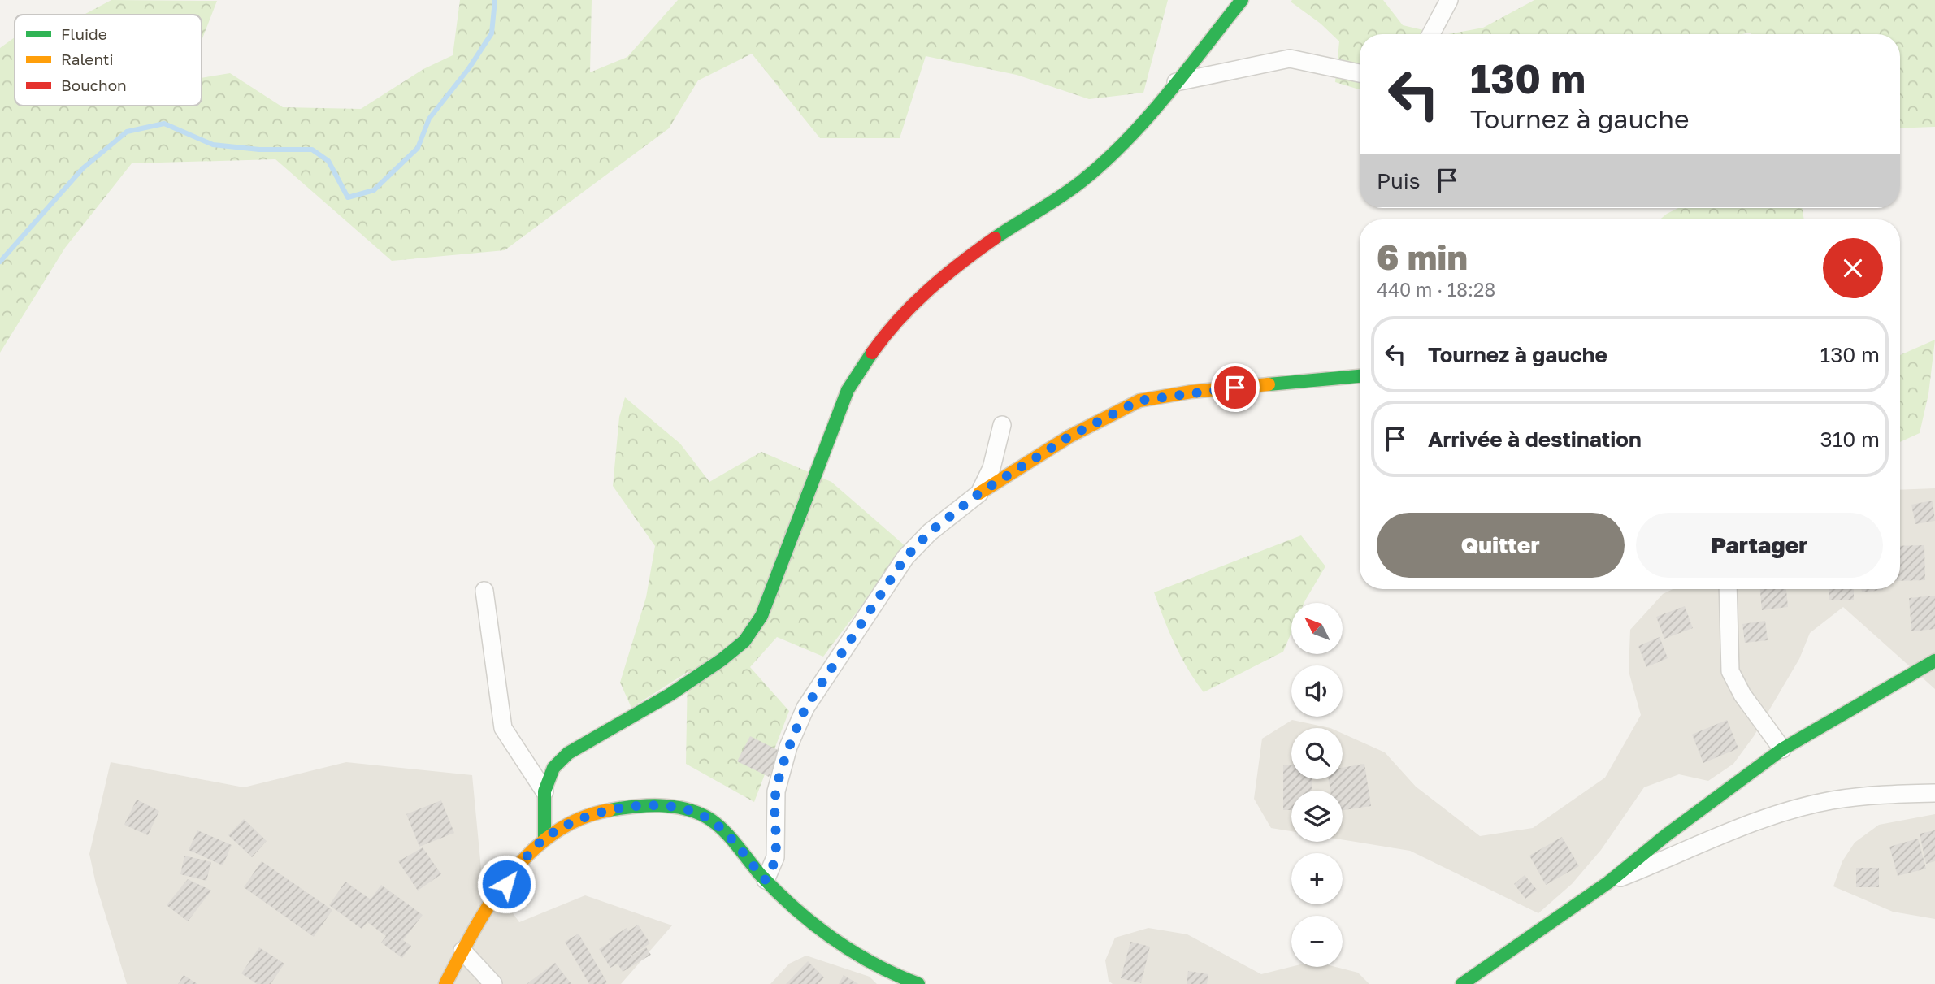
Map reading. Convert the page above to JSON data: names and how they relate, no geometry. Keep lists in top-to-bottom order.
{
  "legend": ["Fluide", "Ralenti", "Bouchon"],
  "north": "top left",
  "page": {
    "turn": ["130 m", "Tournez à gauche"],
    "then": "Puis",
    "heading": ["6 min", "440 m · 18:28"],
    "list": [
      {
        "name": "Tournez à gauche",
        "value": "130 m"
      },
      {
        "name": "Arrivée à destination",
        "value": "310 m"
      }
    ],
    "buttons": ["Quitter", "Partager"],
    "map_buttons": ["+", "−"]
  }
}
